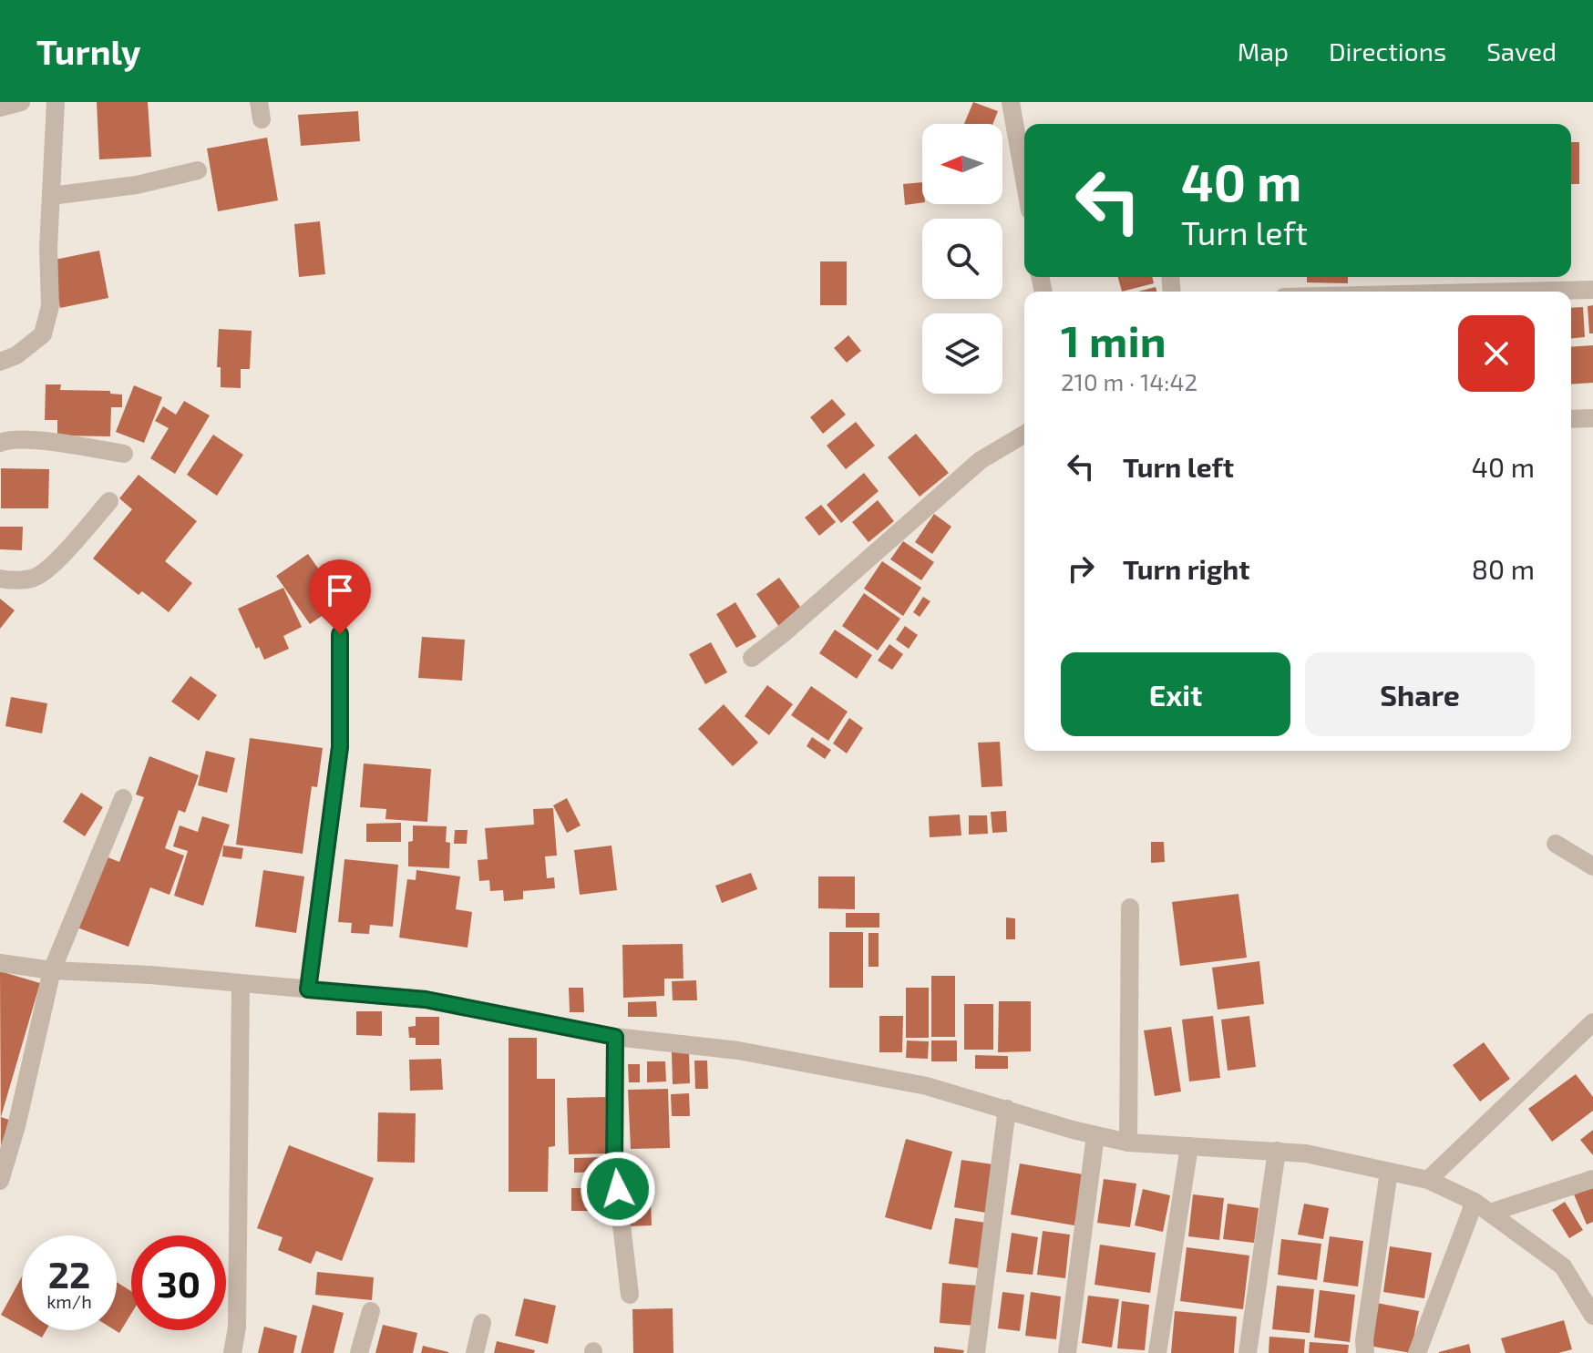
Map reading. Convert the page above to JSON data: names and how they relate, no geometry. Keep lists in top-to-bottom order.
{
  "north": "left",
  "page": {
    "header": "Turnly",
    "nav": ["Map", "Directions", "Saved"],
    "turn": ["40 m", "Turn left"],
    "heading": ["1 min", "210 m · 14:42"],
    "list": [
      {
        "name": "Turn left",
        "value": "40 m"
      },
      {
        "name": "Turn right",
        "value": "80 m"
      }
    ],
    "buttons": ["Exit", "Share"],
    "speed": "22 km/h",
    "limit": "30"
  }
}
